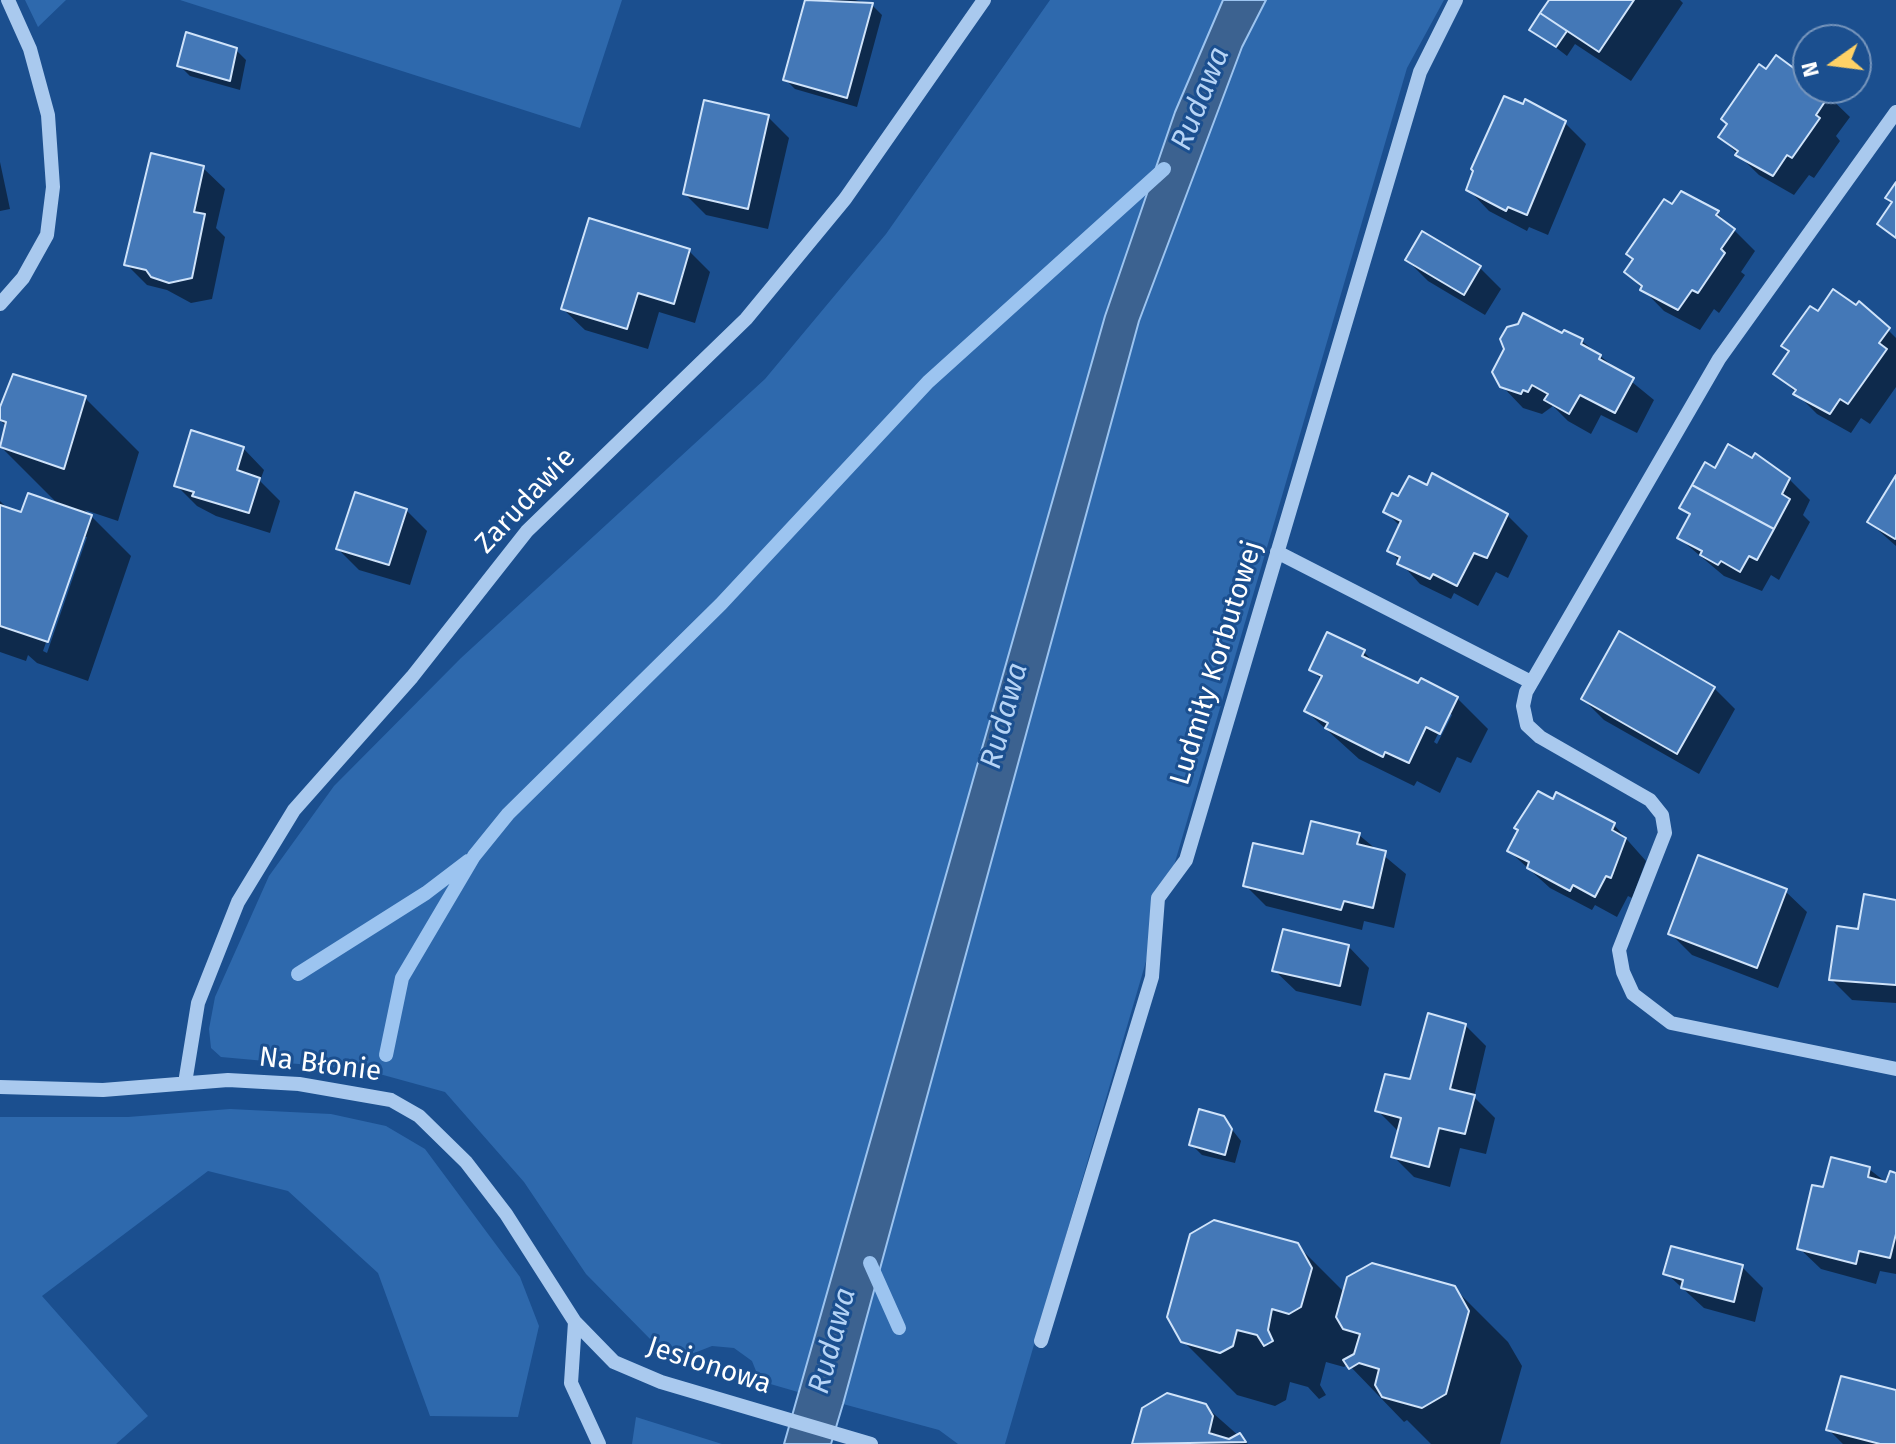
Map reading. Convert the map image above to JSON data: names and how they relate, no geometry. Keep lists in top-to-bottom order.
{
  "streets": {
    "street": [
      "Zarudawie",
      "Ludmiły Korbutowej",
      "Na Błonie",
      "Jesionowa"
    ]
  },
  "crossings": [
    ["Zarudawie", "Na Błonie"],
    ["Na Błonie", "Jesionowa"]
  ],
  "water": ["Rudawa"],
  "north": "left"
}
